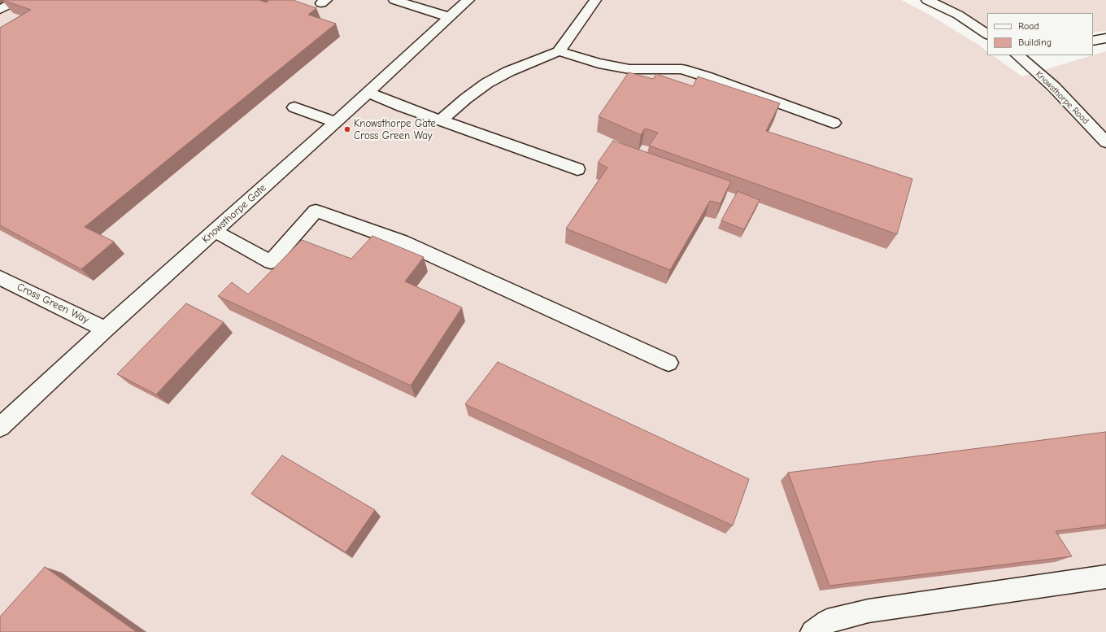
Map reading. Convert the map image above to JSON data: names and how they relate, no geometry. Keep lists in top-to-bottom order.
{
  "streets": {
    "street": ["Knowsthorpe Road", "Knowsthorpe Gate", "Cross Green Way"]
  },
  "crossings": [
    ["Knowsthorpe Gate", "Cross Green Way"]
  ],
  "places": ["Knowsthorpe Gate Cross Green Way"],
  "legend": ["Road", "Building"]
}
